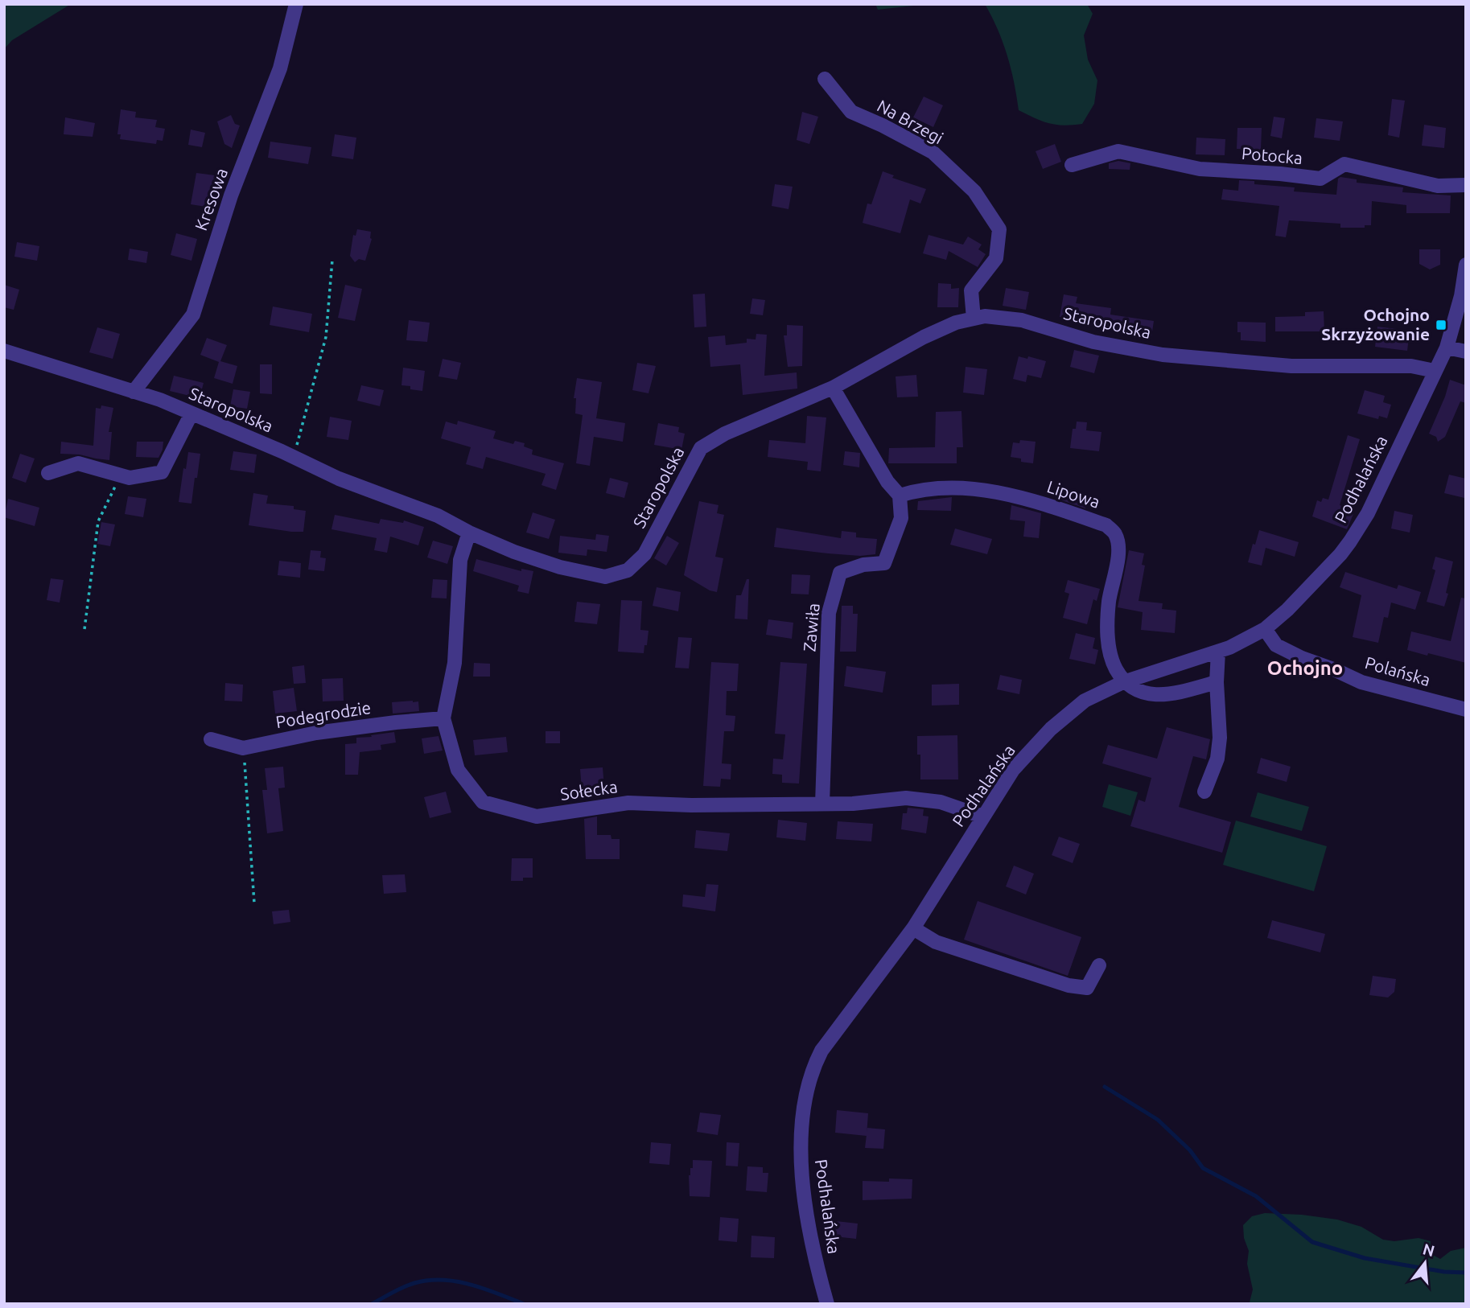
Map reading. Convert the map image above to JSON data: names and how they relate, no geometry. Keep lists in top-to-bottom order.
{
  "streets": {
    "street": [
      "Na Brzegi",
      "Potocka",
      "Kresowa",
      "Staropolska",
      "Podhalańska",
      "Lipowa",
      "Zawiła",
      "Polańska",
      "Podegrodzie",
      "Sołecka"
    ]
  },
  "crossings": [
    ["Na Brzegi", "Staropolska"],
    ["Kresowa", "Staropolska"],
    ["Staropolska", "Podhalańska"],
    ["Staropolska", "Sołecka"],
    ["Podhalańska", "Lipowa"],
    ["Podhalańska", "Polańska"],
    ["Podhalańska", "Sołecka"],
    ["Lipowa", "Zawiła"],
    ["Zawiła", "Sołecka"],
    ["Podegrodzie", "Sołecka"]
  ],
  "districts": ["Ochojno"],
  "places": {
    "transit": ["Ochojno Skrzyżowanie"]
  },
  "north": "top"
}
